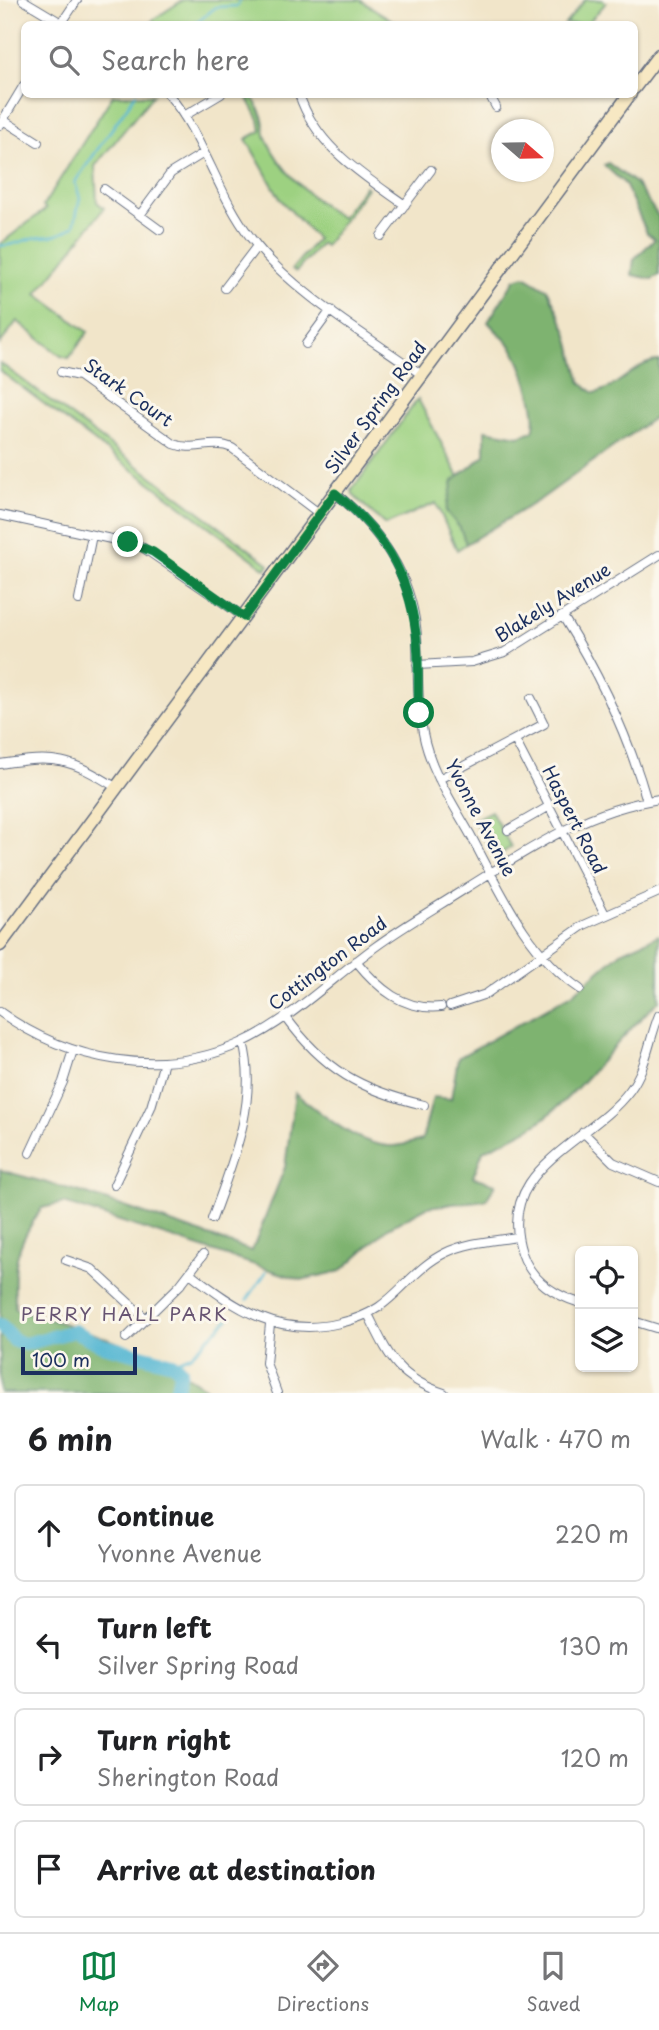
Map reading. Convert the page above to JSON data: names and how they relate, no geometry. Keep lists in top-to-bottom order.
{
  "streets": {
    "main road": ["Silver Spring Road"],
    "street": [
      "Stark Court",
      "Blakely Avenue",
      "Yvonne Avenue",
      "Haspert Road",
      "Cottington Road"
    ]
  },
  "crossings": [
    ["Stark Court", "Silver Spring Road"],
    ["Silver Spring Road", "Yvonne Avenue"],
    ["Blakely Avenue", "Yvonne Avenue"],
    ["Yvonne Avenue", "Cottington Road"],
    ["Haspert Road", "Cottington Road"]
  ],
  "districts": ["PERRY HALL PARK"],
  "scale_bar": "100 m",
  "north": "right",
  "page": {
    "search": "Search here",
    "scale": "100 m",
    "heading": ["6 min", "Walk · 470 m"],
    "list": [
      ["Continue", "Yvonne Avenue", "220 m"],
      ["Turn left", "Silver Spring Road", "130 m"],
      ["Turn right", "Sherington Road", "120 m"],
      "Arrive at destination"
    ],
    "nav": ["Map", "Directions", "Saved"]
  }
}
